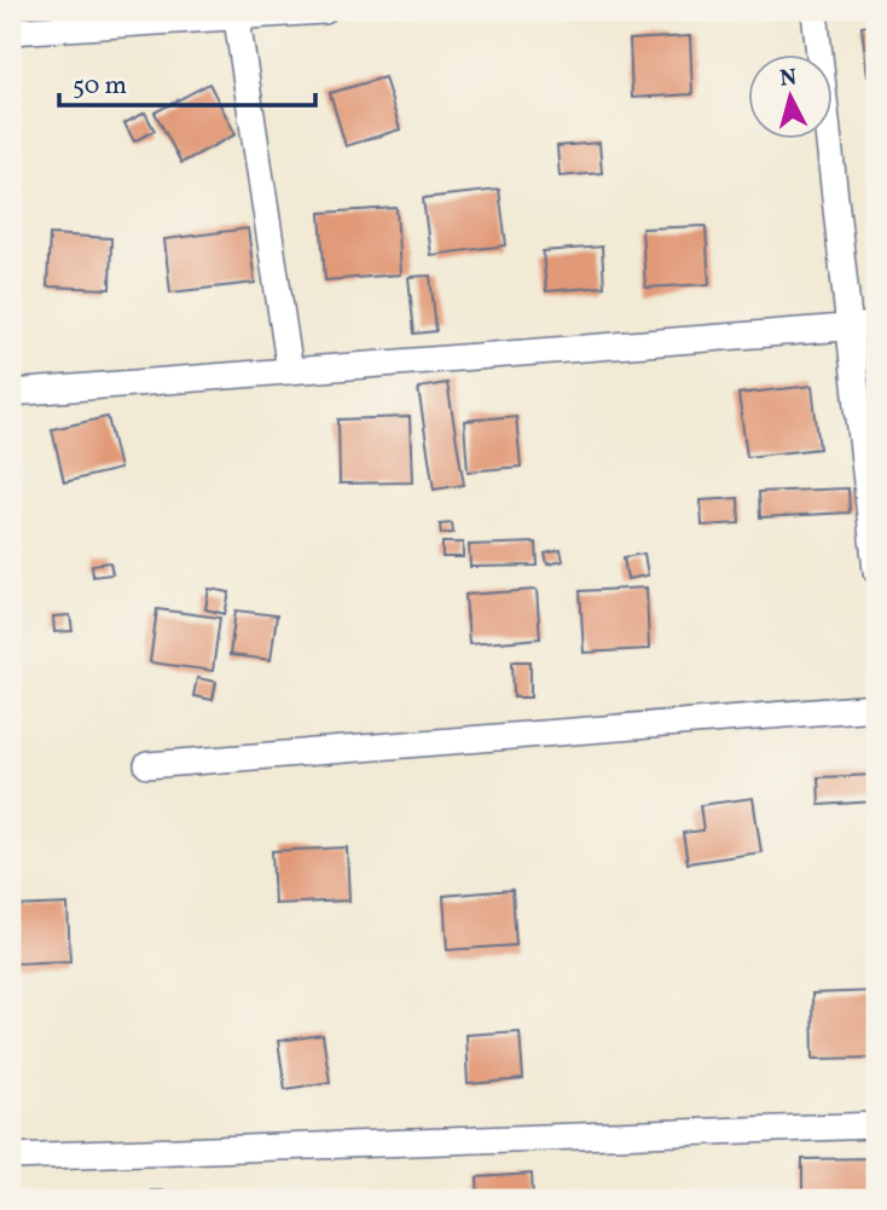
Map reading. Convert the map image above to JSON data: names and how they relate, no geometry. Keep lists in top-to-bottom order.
{
  "scale_bar": "50 m",
  "north": "top"
}
